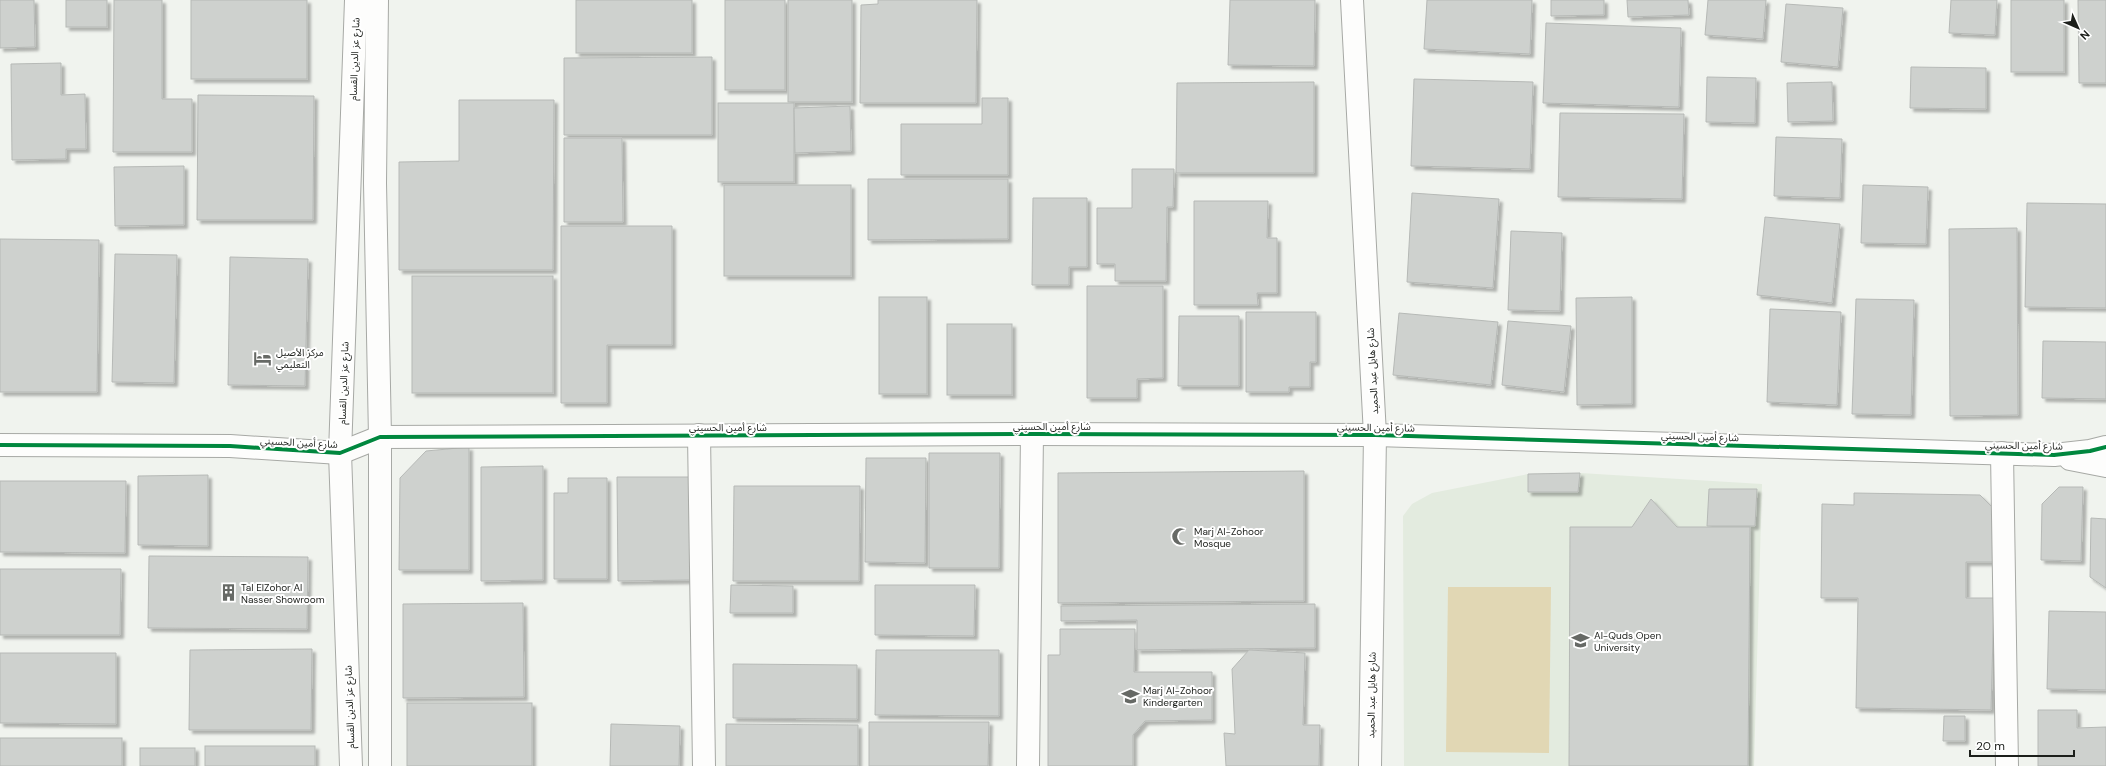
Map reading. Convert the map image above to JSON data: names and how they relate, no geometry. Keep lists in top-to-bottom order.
{
  "streets": {
    "street": ["شارع عز الدين القسام", "شارع هايل عبد الحميد", "شارع أمين الحسيني"]
  },
  "crossings": [
    ["شارع عز الدين القسام", "شارع أمين الحسيني"],
    ["شارع هايل عبد الحميد", "شارع أمين الحسيني"]
  ],
  "places": {
    "hotel": ["مركز الأصيل التعليمي"],
    "mosque": ["Marj Al-Zohoor Mosque"],
    "building": ["Tal ElZohor Al Nasser Showroom"],
    "school or university": ["Al-Quds Open University", "Marj Al-Zohoor Kindergarten"]
  },
  "scale_bar": "20 m",
  "north": "bottom right"
}
